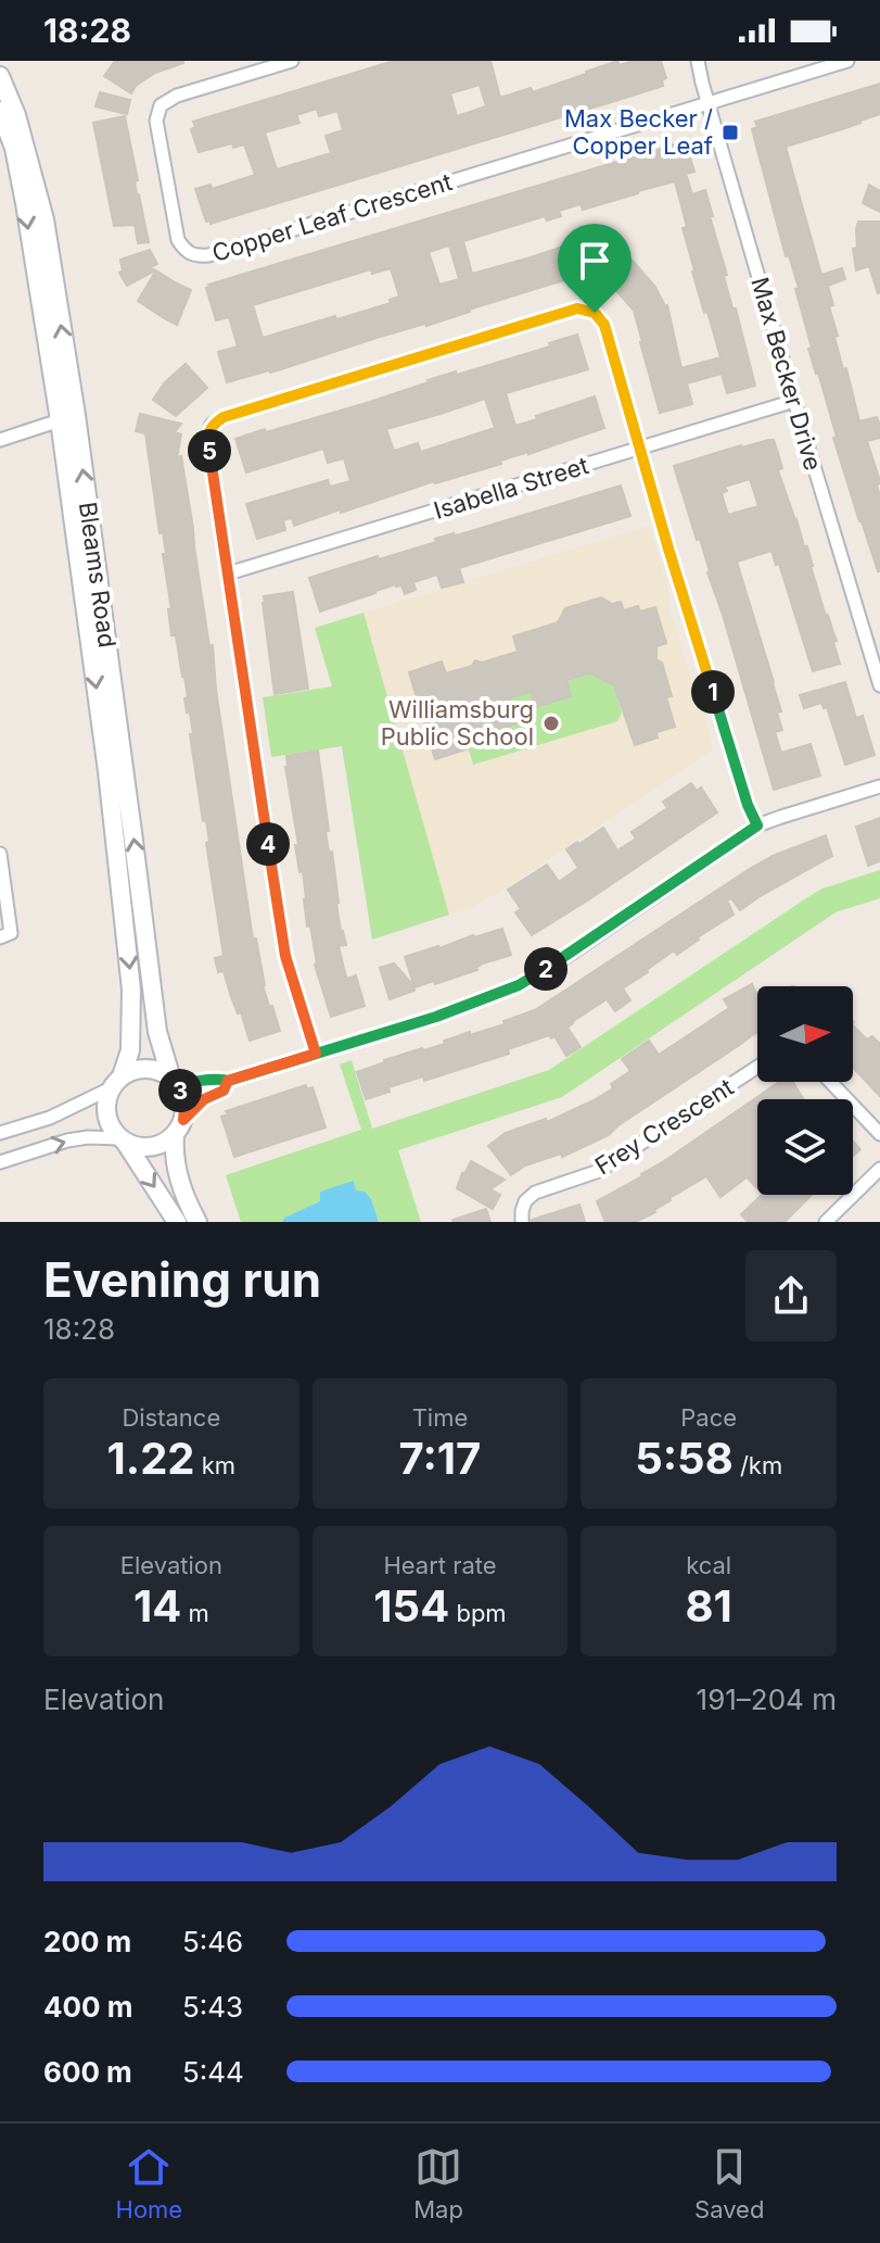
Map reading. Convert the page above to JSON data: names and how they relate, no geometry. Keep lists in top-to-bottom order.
{
  "streets": {
    "main road": ["Bleams Road"],
    "street": [
      "Copper Leaf Crescent",
      "Max Becker Drive",
      "Isabella Street",
      "Frey Crescent"
    ]
  },
  "crossings": [
    ["Copper Leaf Crescent", "Max Becker Drive"],
    ["Max Becker Drive", "Isabella Street"]
  ],
  "places": {
    "transit": ["Max Becker / Copper Leaf"],
    "other": ["Williamsburg Public School"]
  },
  "north": "right",
  "page": {
    "status": "18:28",
    "pins": [
      "5",
      "1",
      "4",
      "2",
      "3"
    ],
    "heading": ["Evening run", "18:28"],
    "stats": [
      ["Distance", "1.22 km"],
      ["Time", "7:17"],
      ["Pace", "5:58 /km"],
      ["Elevation", "14 m"],
      ["Heart rate", "154 bpm"],
      ["kcal", "81"]
    ],
    "chart": ["Elevation", "191–204 m"],
    "list": [
      {
        "name": "200 m",
        "note": "5:46"
      },
      {
        "name": "400 m",
        "note": "5:43"
      },
      {
        "name": "600 m",
        "note": "5:44"
      }
    ],
    "tabs": ["Home", "Map", "Saved"]
  }
}
